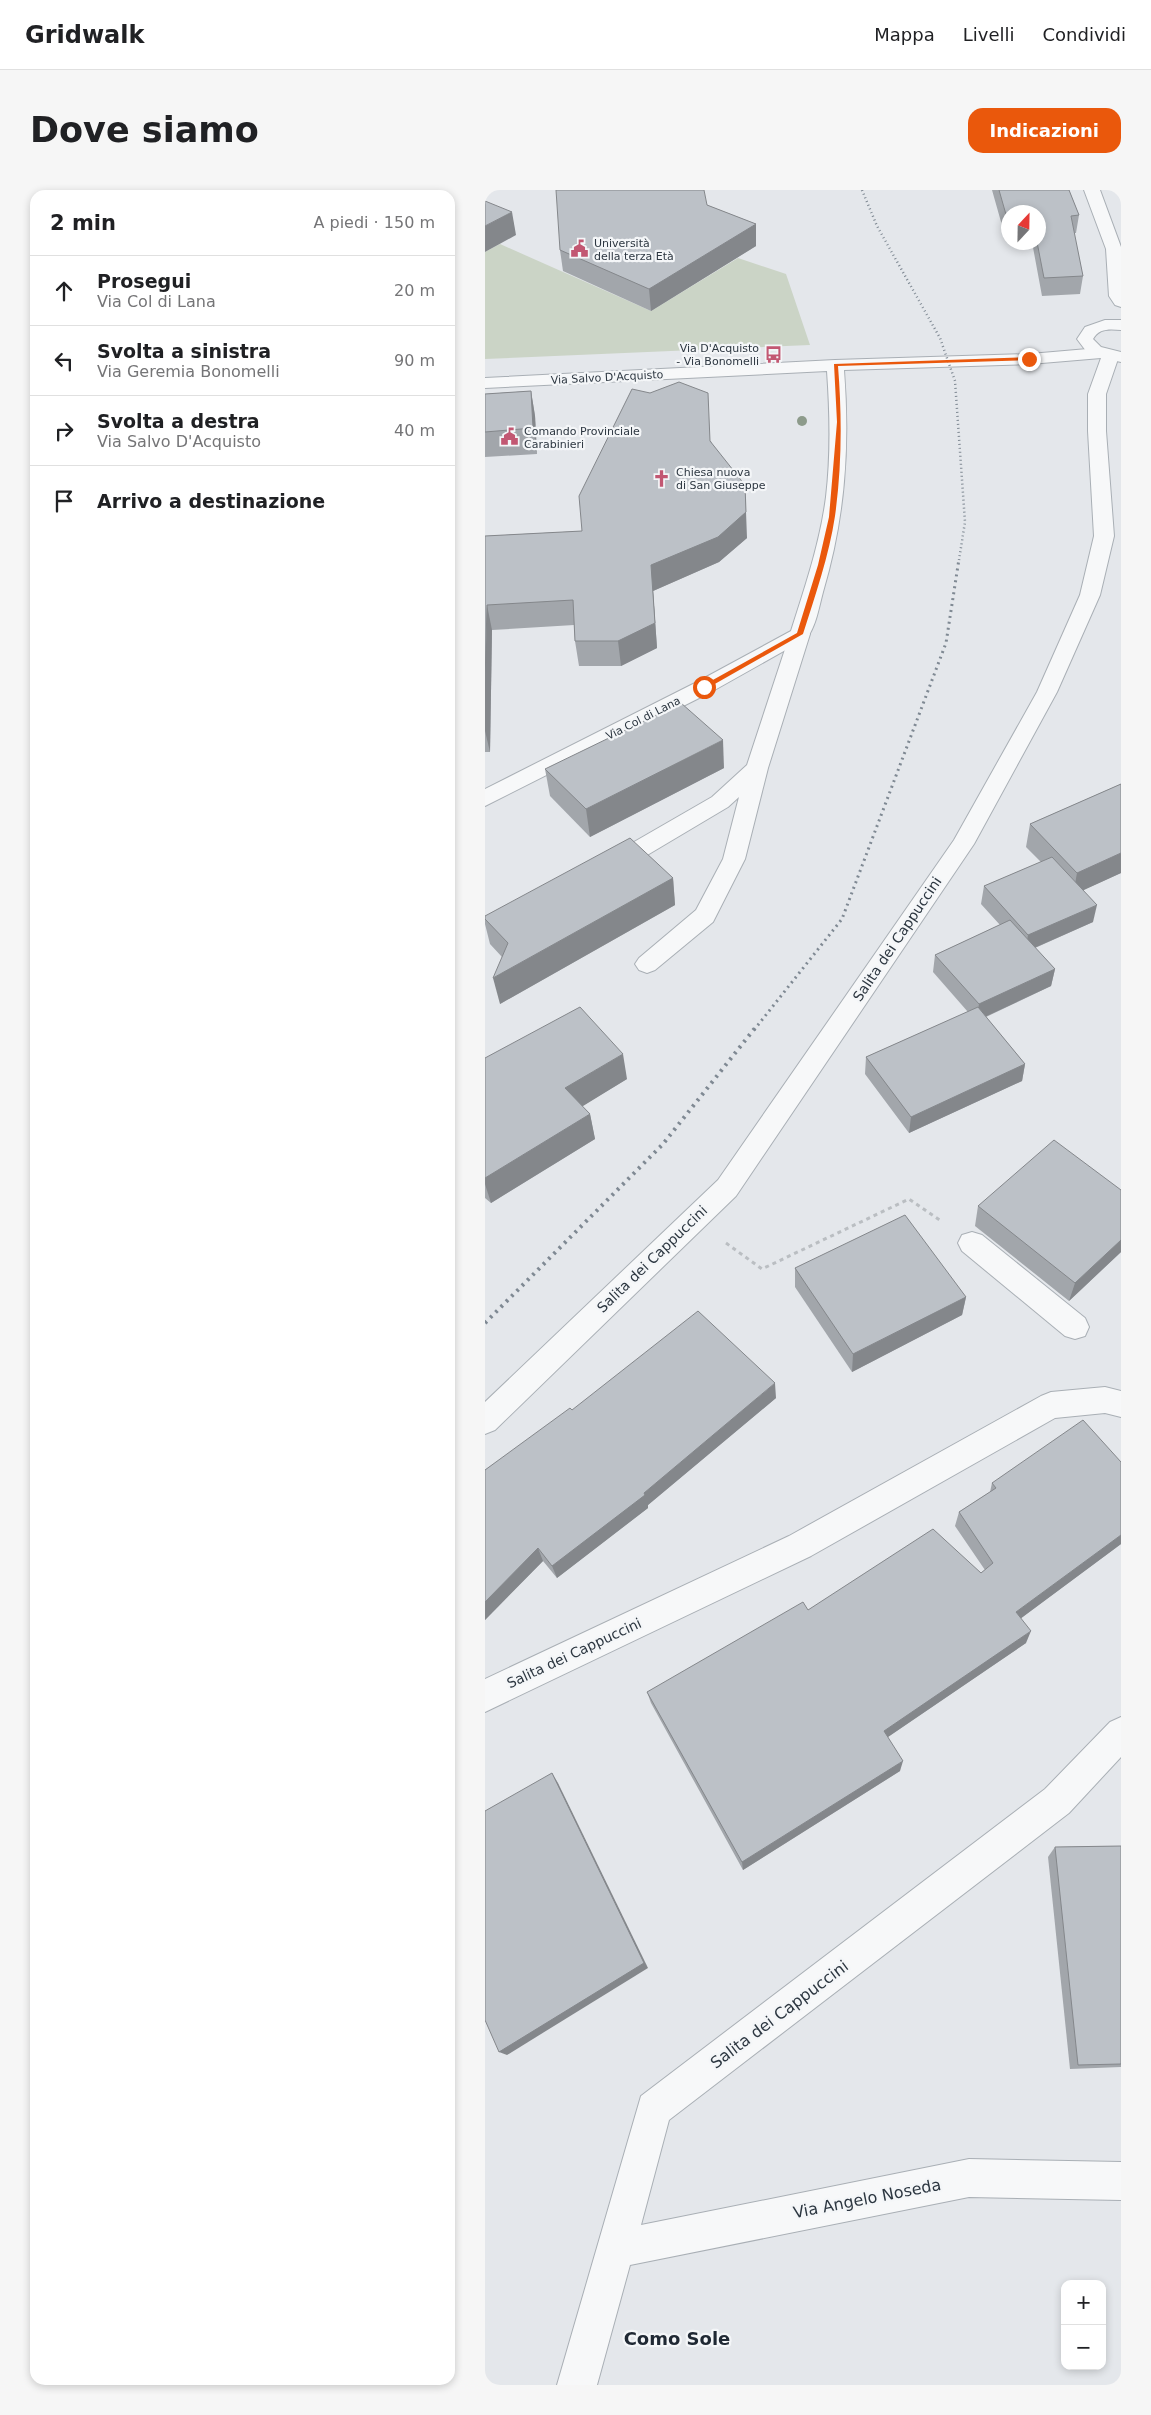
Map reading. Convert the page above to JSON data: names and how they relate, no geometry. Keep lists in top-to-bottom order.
{
  "streets": {
    "street": [
      "Via Salvo D'Acquisto",
      "Via Col di Lana",
      "Salita dei Cappuccini",
      "Via Angelo Noseda"
    ]
  },
  "crossings": [
    ["Via Salvo D'Acquisto", "Salita dei Cappuccini"],
    ["Salita dei Cappuccini", "Via Angelo Noseda"]
  ],
  "districts": ["Como Sole"],
  "places": {
    "public building": ["Università della terza Età", "Comando Provinciale Carabinieri"],
    "bus stop": ["Via D'Acquisto - Via Bonomelli"],
    "church": ["Chiesa nuova di San Giuseppe"]
  },
  "north": "top",
  "page": {
    "header": "Gridwalk",
    "nav": ["Mappa", "Livelli", "Condividi"],
    "buttons": "Indicazioni",
    "title": "Dove siamo",
    "heading": ["2 min", "A piedi · 150 m"],
    "list": [
      ["Prosegui", "Via Col di Lana", "20 m"],
      ["Svolta a sinistra", "Via Geremia Bonomelli", "90 m"],
      ["Svolta a destra", "Via Salvo D'Acquisto", "40 m"],
      "Arrivo a destinazione"
    ],
    "map_buttons": ["+", "−"]
  }
}
